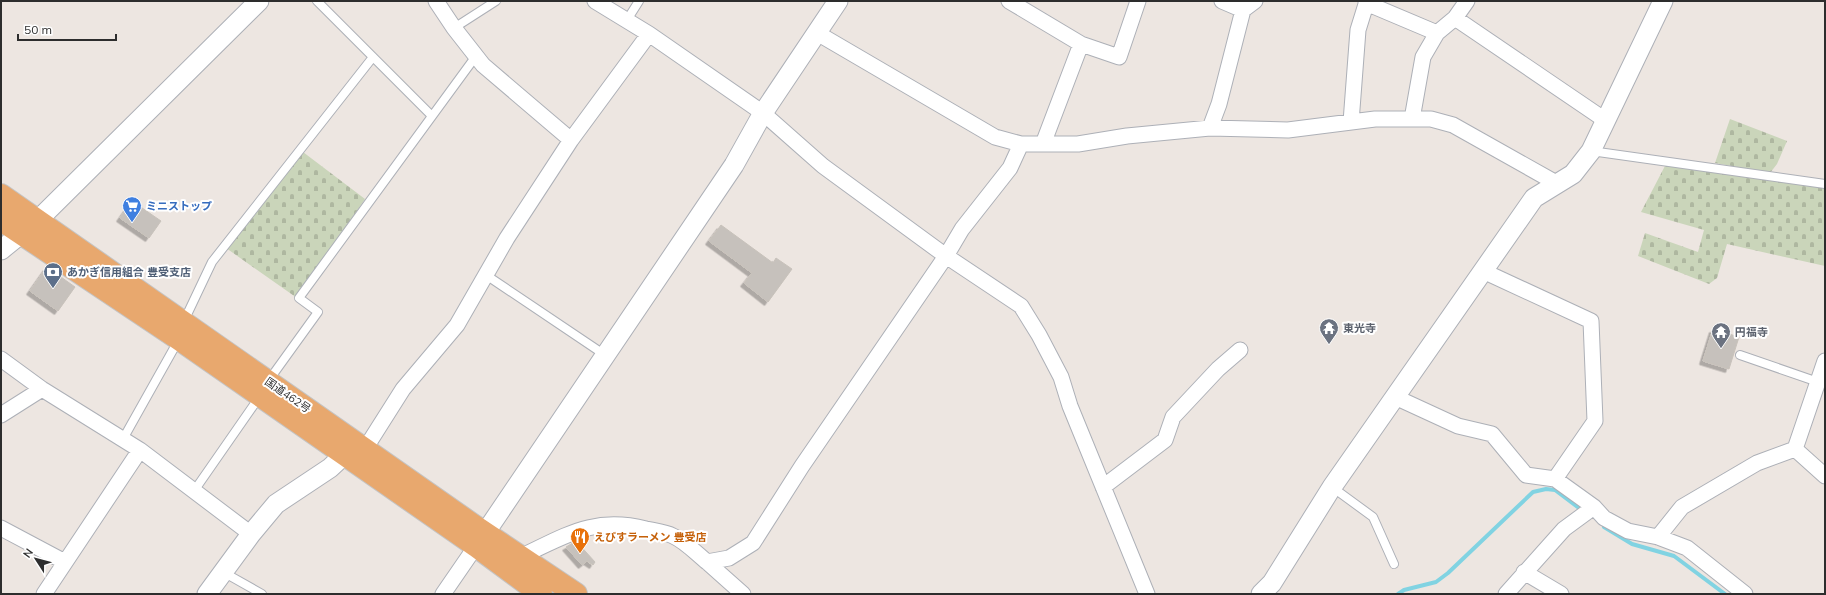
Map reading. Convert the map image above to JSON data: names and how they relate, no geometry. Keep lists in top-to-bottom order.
{
  "streets": {
    "highway": ["国道462号"]
  },
  "places": {
    "supermarket": ["ミニストップ"],
    "bank": ["あかぎ信用組合 豊受支店"],
    "temple": ["東光寺", "円福寺"],
    "restaurant": ["えびすラーメン 豊受店"]
  },
  "scale_bar": "50 m",
  "north": "top left"
}
